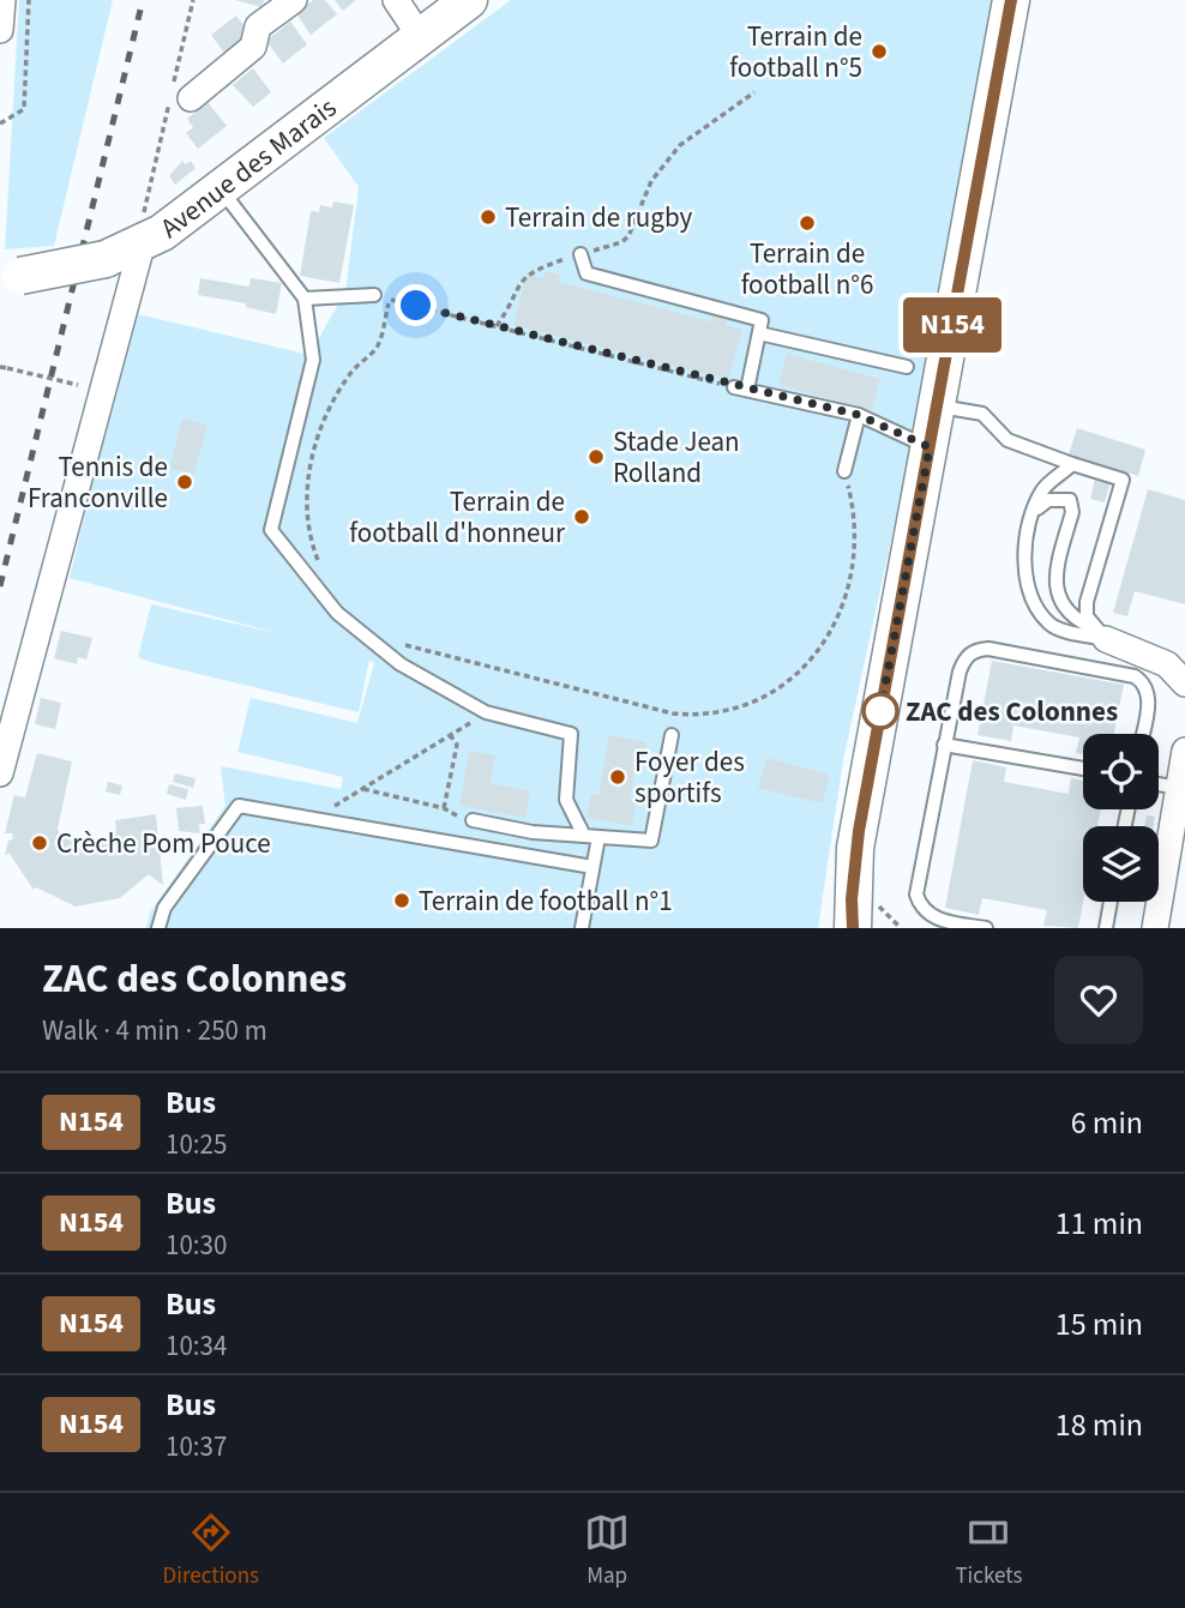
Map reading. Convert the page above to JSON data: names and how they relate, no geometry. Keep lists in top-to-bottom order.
{
  "streets": {
    "street": ["Avenue des Marais"]
  },
  "places": [
    "Terrain de football n°5",
    "Terrain de rugby",
    "Terrain de football n°6",
    "Stade Jean Rolland",
    "Tennis de Franconville",
    "Terrain de football d'honneur",
    "ZAC des Colonnes",
    "Foyer des sportifs",
    "Crèche Pom Pouce",
    "Terrain de football n°1"
  ],
  "lines": ["bus line N154"],
  "page": {
    "on_map": "N154",
    "heading": ["ZAC des Colonnes", "Walk · 4 min · 250 m"],
    "list": [
      {
        "mark": "N154",
        "name": "Bus",
        "note": "10:25",
        "value": "6 min"
      },
      {
        "mark": "N154",
        "name": "Bus",
        "note": "10:30",
        "value": "11 min"
      },
      {
        "mark": "N154",
        "name": "Bus",
        "note": "10:34",
        "value": "15 min"
      },
      {
        "mark": "N154",
        "name": "Bus",
        "note": "10:37",
        "value": "18 min"
      }
    ],
    "tabs": ["Directions", "Map", "Tickets"]
  }
}
